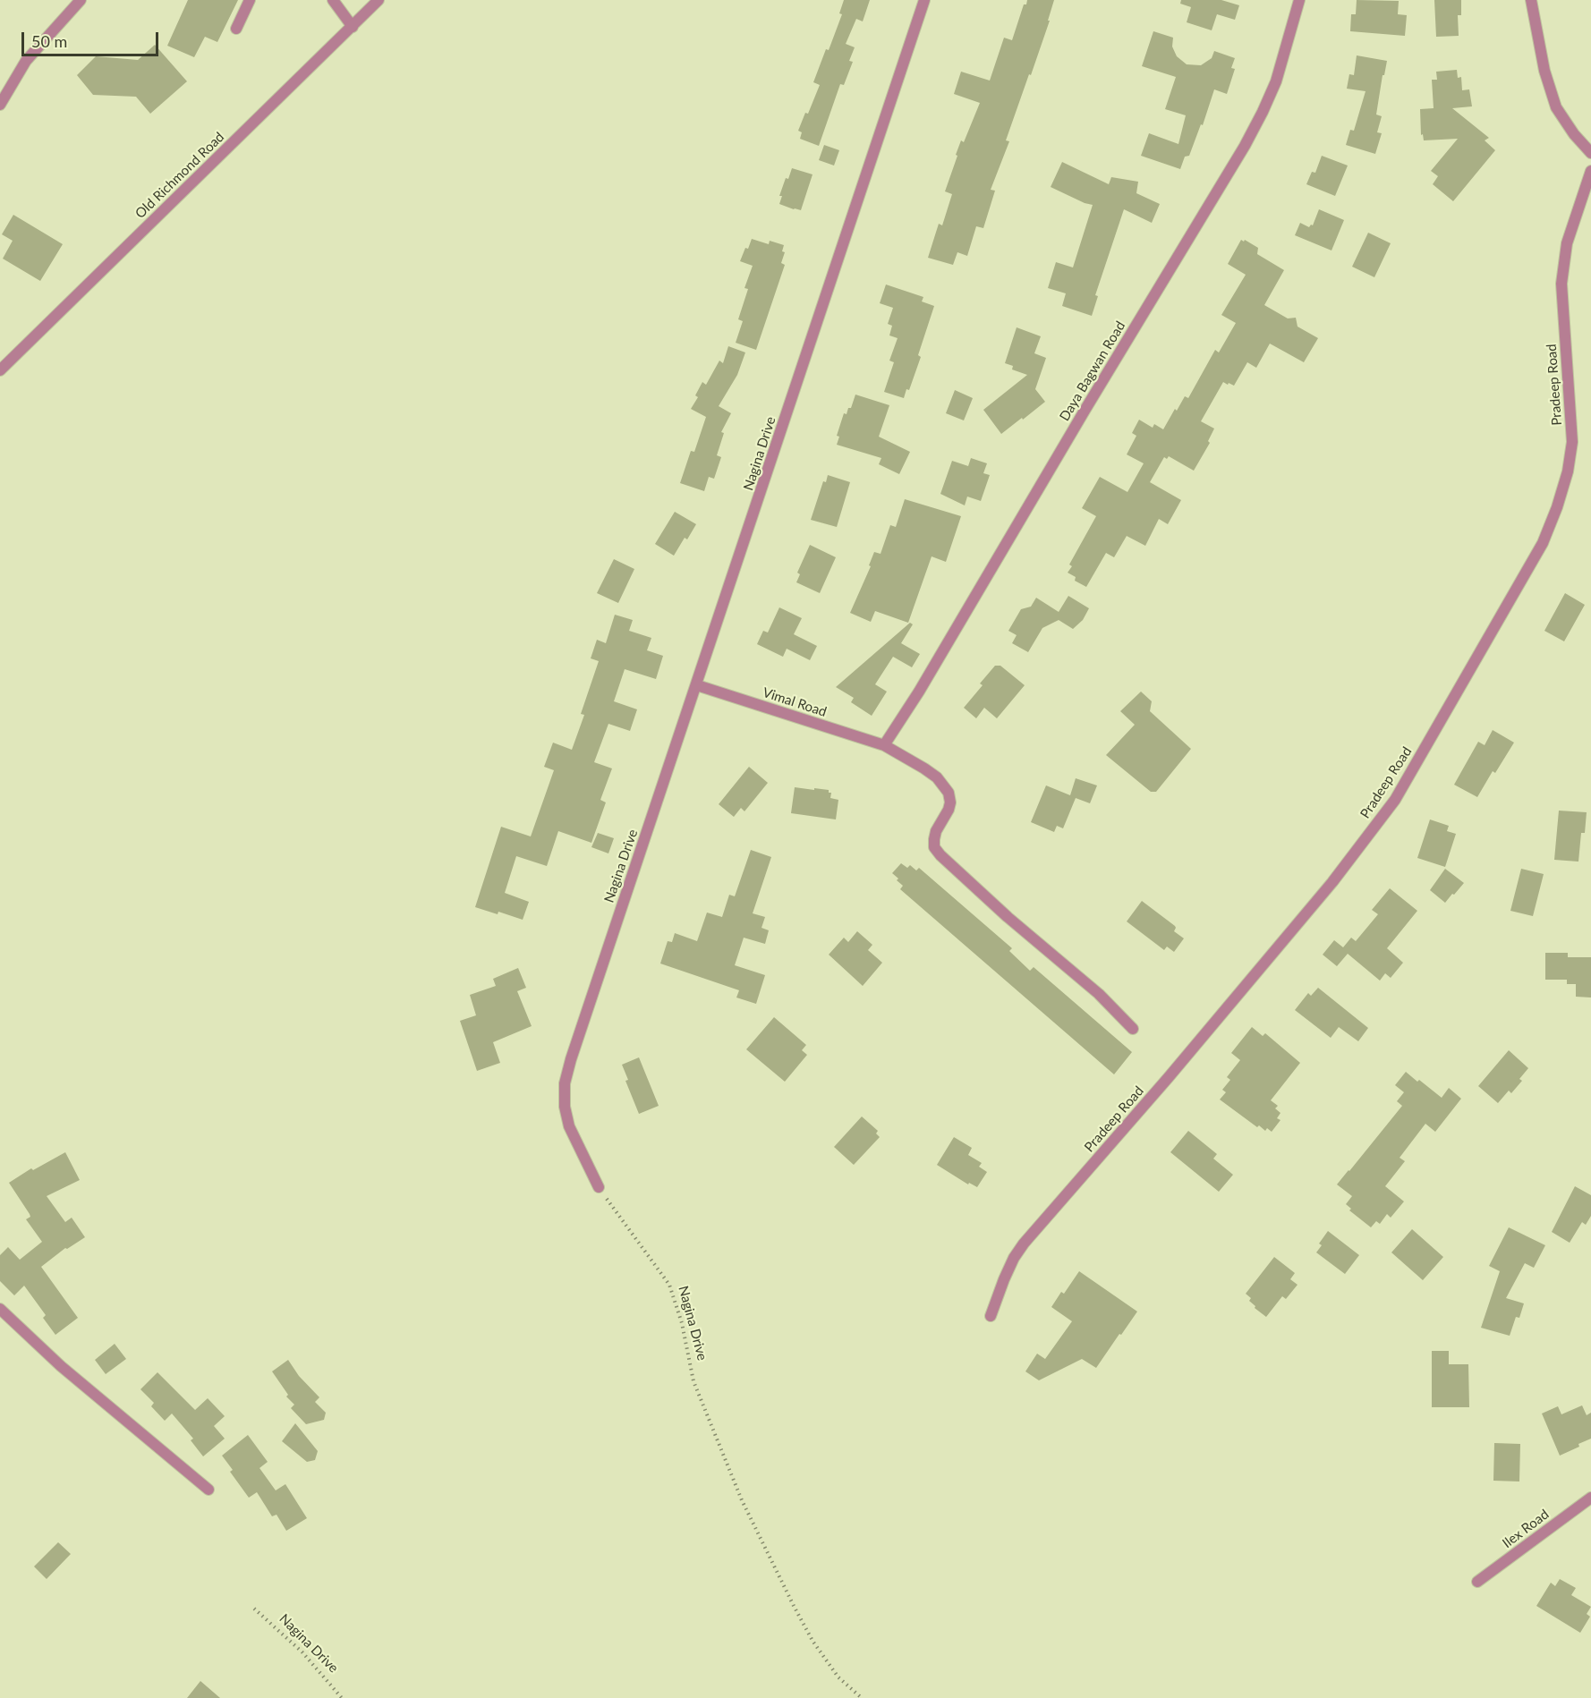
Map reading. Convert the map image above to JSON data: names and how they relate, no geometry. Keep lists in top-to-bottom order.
{
  "streets": {
    "street": [
      "Old Richmond Road",
      "Daya Bagwan Road",
      "Pradeep Road",
      "Nagina Drive",
      "Vimal Road",
      "Ilex Road"
    ]
  },
  "crossings": [
    ["Daya Bagwan Road", "Vimal Road"],
    ["Nagina Drive", "Vimal Road"]
  ],
  "scale_bar": "50 m"
}
